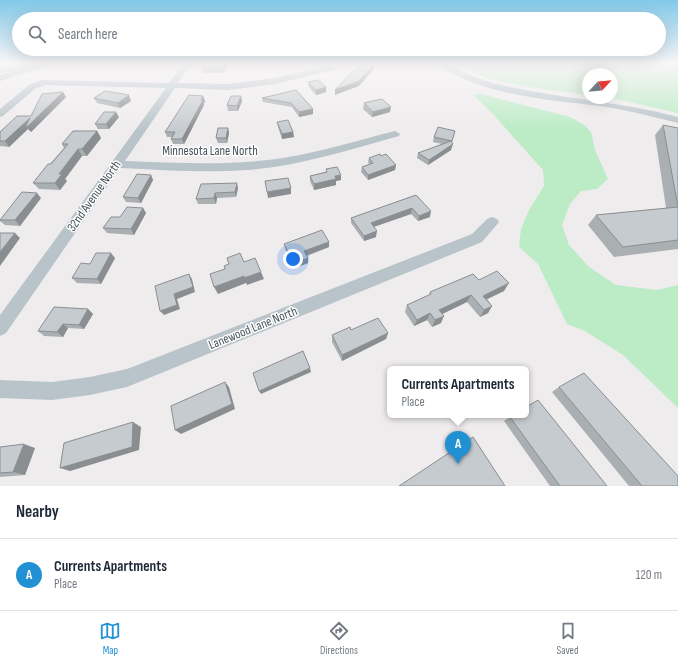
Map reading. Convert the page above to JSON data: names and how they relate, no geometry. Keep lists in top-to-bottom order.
{
  "streets": {
    "street": ["Minnesota Lane North", "32nd Avenue North", "Lanewood Lane North"]
  },
  "crossings": [
    ["Minnesota Lane North", "32nd Avenue North"]
  ],
  "north": "top right",
  "page": {
    "search": "Search here",
    "popup": ["Currents Apartments", "Place"],
    "pins": "A",
    "heading": "Nearby",
    "list": [
      {
        "mark": "A",
        "name": "Currents Apartments",
        "note": "Place",
        "value": "120 m"
      }
    ],
    "nav": ["Map", "Directions", "Saved"]
  }
}
